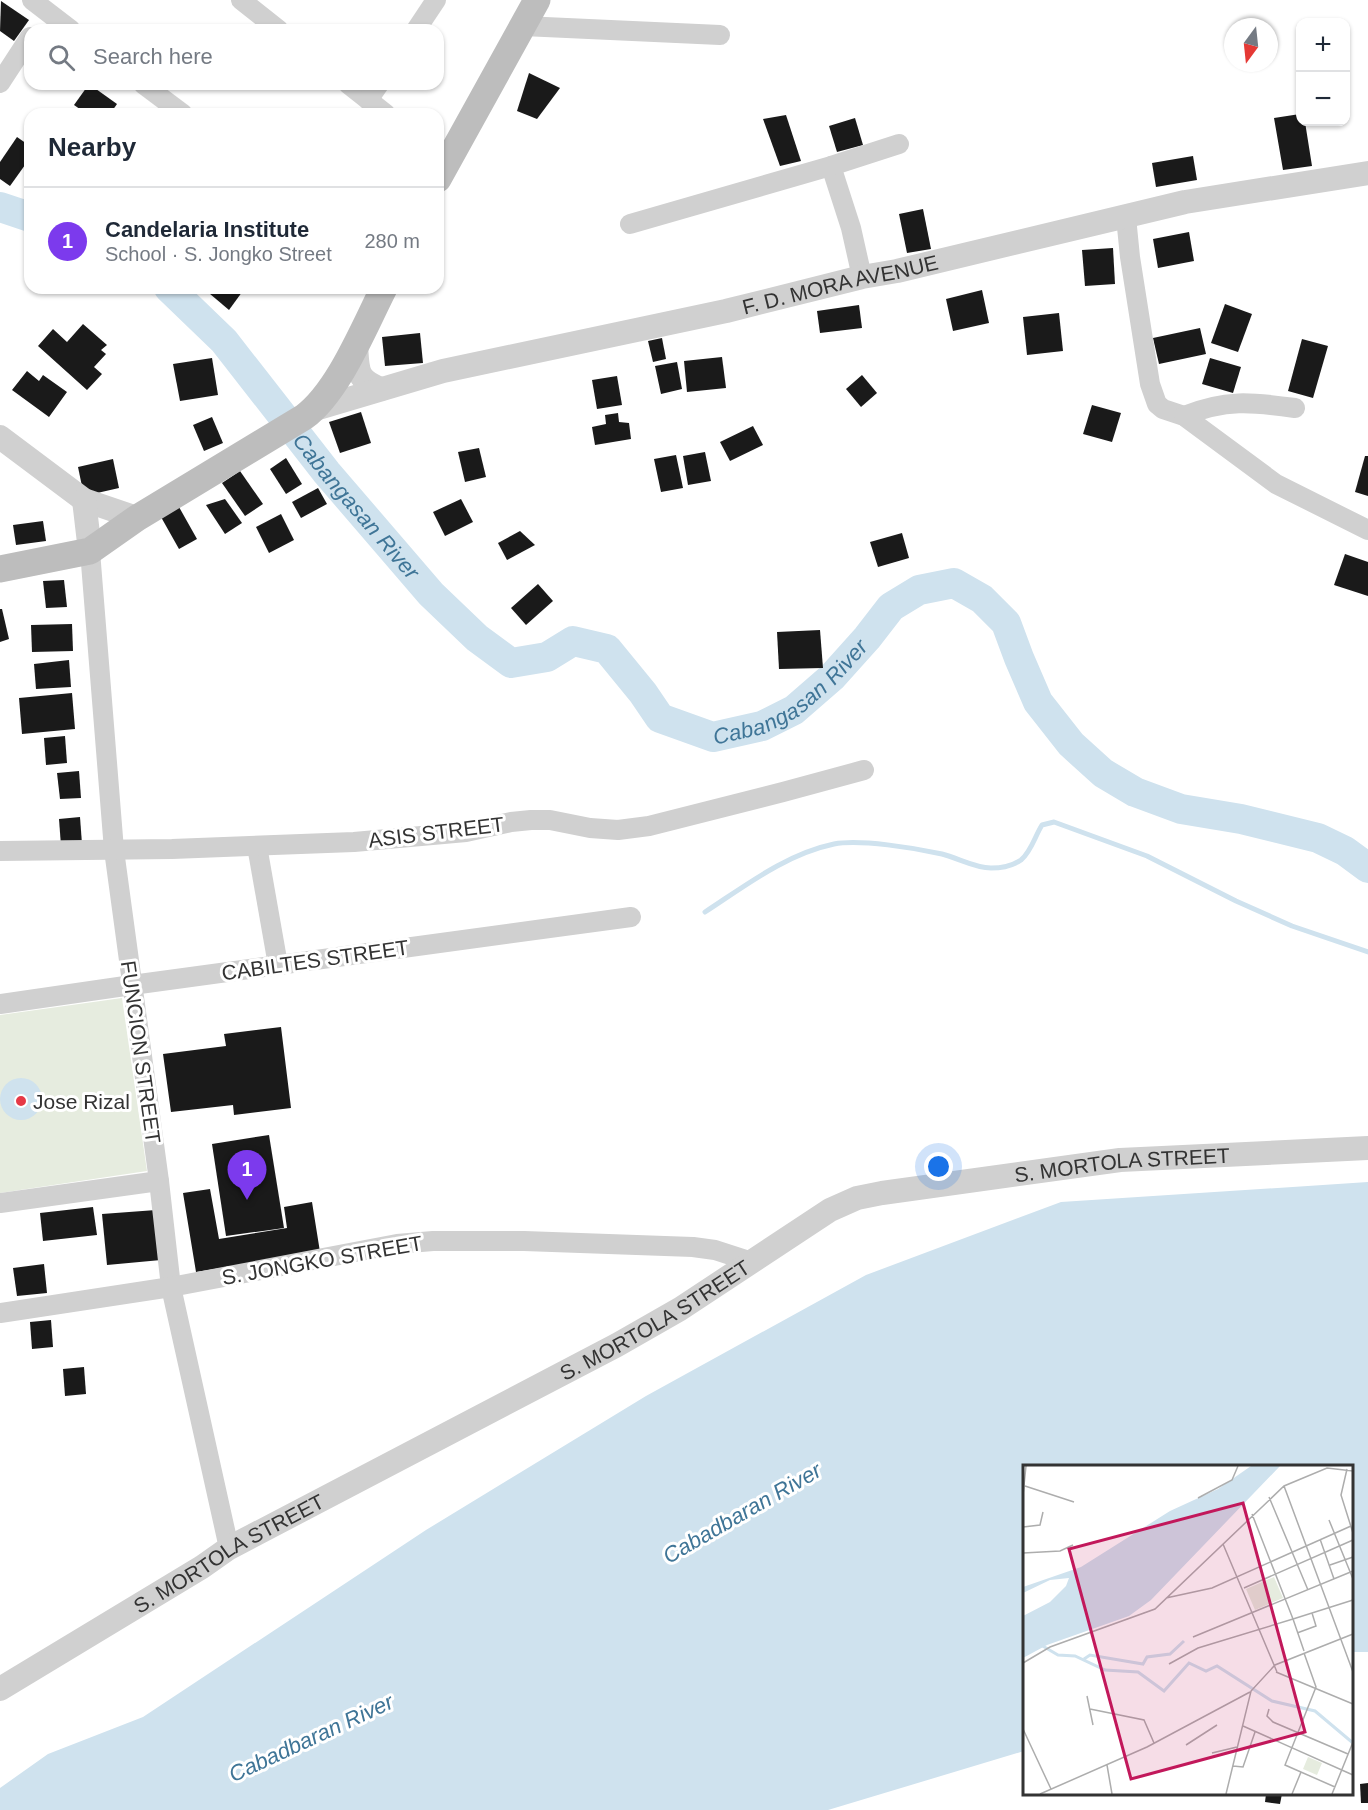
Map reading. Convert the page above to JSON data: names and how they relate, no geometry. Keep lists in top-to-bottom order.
{
  "streets": {
    "street": [
      "F. D. MORA AVENUE",
      "ASIS STREET",
      "CABILTES STREET",
      "FUNCION STREET",
      "S. MORTOLA STREET",
      "S. JONGKO STREET"
    ]
  },
  "crossings": [
    ["ASIS STREET", "FUNCION STREET"],
    ["CABILTES STREET", "FUNCION STREET"],
    ["FUNCION STREET", "S. MORTOLA STREET"],
    ["FUNCION STREET", "S. JONGKO STREET"],
    ["S. MORTOLA STREET", "S. JONGKO STREET"]
  ],
  "water": ["Cabangasan River", "Cabadbaran River"],
  "places": ["Jose Rizal"],
  "north": "bottom",
  "page": {
    "map_buttons": ["+", "−"],
    "search": "Search here",
    "heading": "Nearby",
    "list": [
      {
        "mark": "1",
        "name": "Candelaria Institute",
        "note": "School · S. Jongko Street",
        "value": "280 m"
      }
    ],
    "pins": "1"
  }
}
